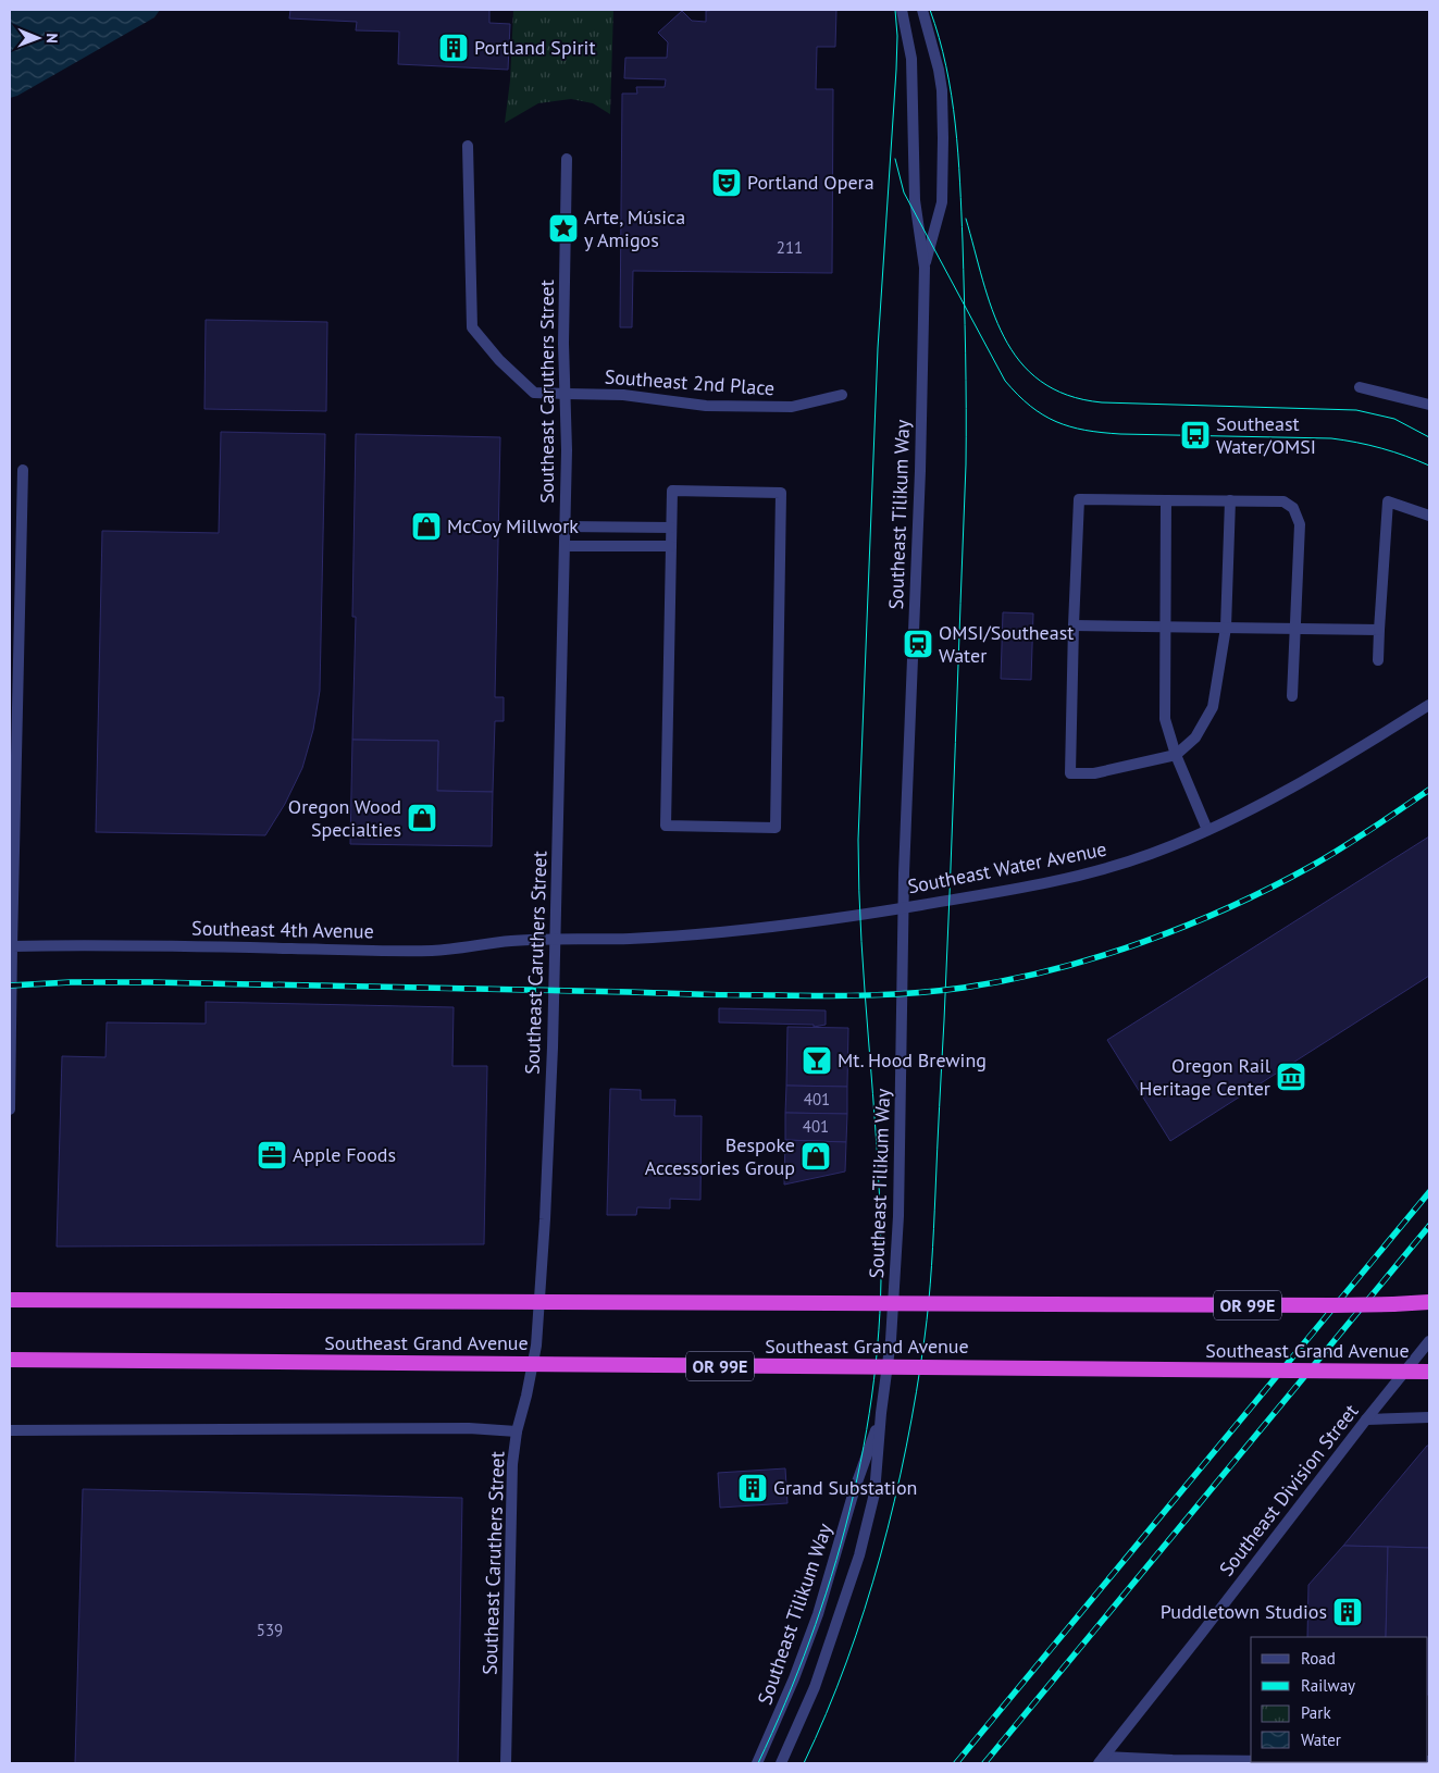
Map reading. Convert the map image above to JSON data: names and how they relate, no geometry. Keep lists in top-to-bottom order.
{
  "streets": {
    "highway": ["OR 99E", "Southeast Grand Avenue"],
    "street": [
      "Southeast 2nd Place",
      "Southeast Caruthers Street",
      "Southeast Tilikum Way",
      "Southeast Water Avenue",
      "Southeast 4th Avenue",
      "Southeast Division Street"
    ]
  },
  "crossings": [
    ["Southeast 2nd Place", "Southeast Caruthers Street"],
    ["Southeast Caruthers Street", "Southeast Water Avenue"],
    ["Southeast Caruthers Street", "Southeast 4th Avenue"],
    ["Southeast Tilikum Way", "Southeast Water Avenue"],
    ["Southeast Water Avenue", "Southeast 4th Avenue"]
  ],
  "places": {
    "building": ["Portland Spirit", "Grand Substation", "Puddletown Studios"],
    "theatre": ["Portland Opera"],
    "place": ["Arte, Música y Amigos"],
    "bus stop": ["Southeast Water/OMSI"],
    "shop": ["McCoy Millwork", "Oregon Wood Specialties", "Bespoke Accessories Group"],
    "station": ["OMSI/Southeast Water"],
    "bar": ["Mt. Hood Brewing"],
    "museum": ["Oregon Rail Heritage Center"],
    "office": ["Apple Foods"]
  },
  "house_numbers": [
    "211",
    "401",
    "401",
    "539"
  ],
  "legend": [
    "Road",
    "Railway",
    "Park",
    "Water"
  ],
  "north": "right"
}
